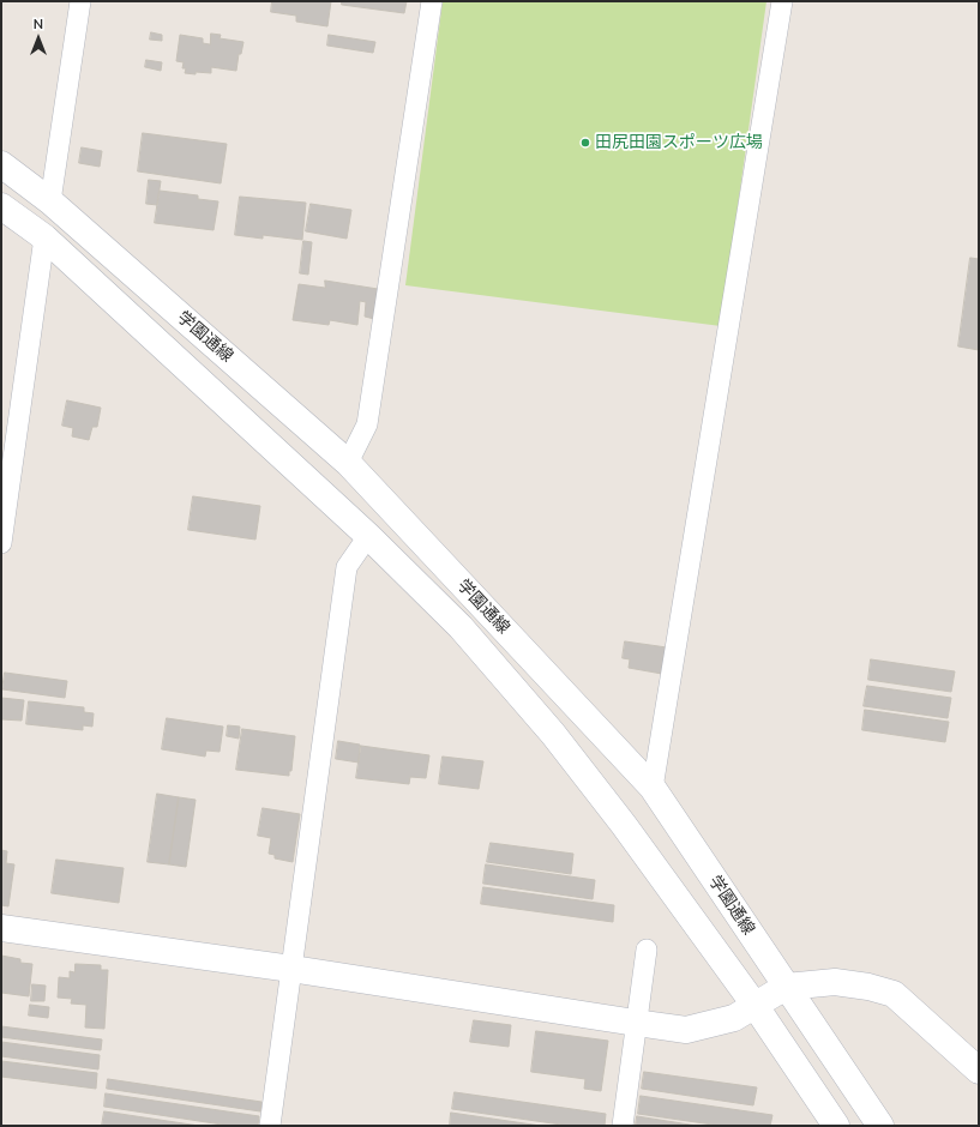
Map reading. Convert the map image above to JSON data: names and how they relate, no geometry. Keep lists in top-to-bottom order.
{
  "streets": {
    "street": ["学園通線"]
  },
  "places": ["田尻田園スポーツ広場"],
  "north": "top"
}
